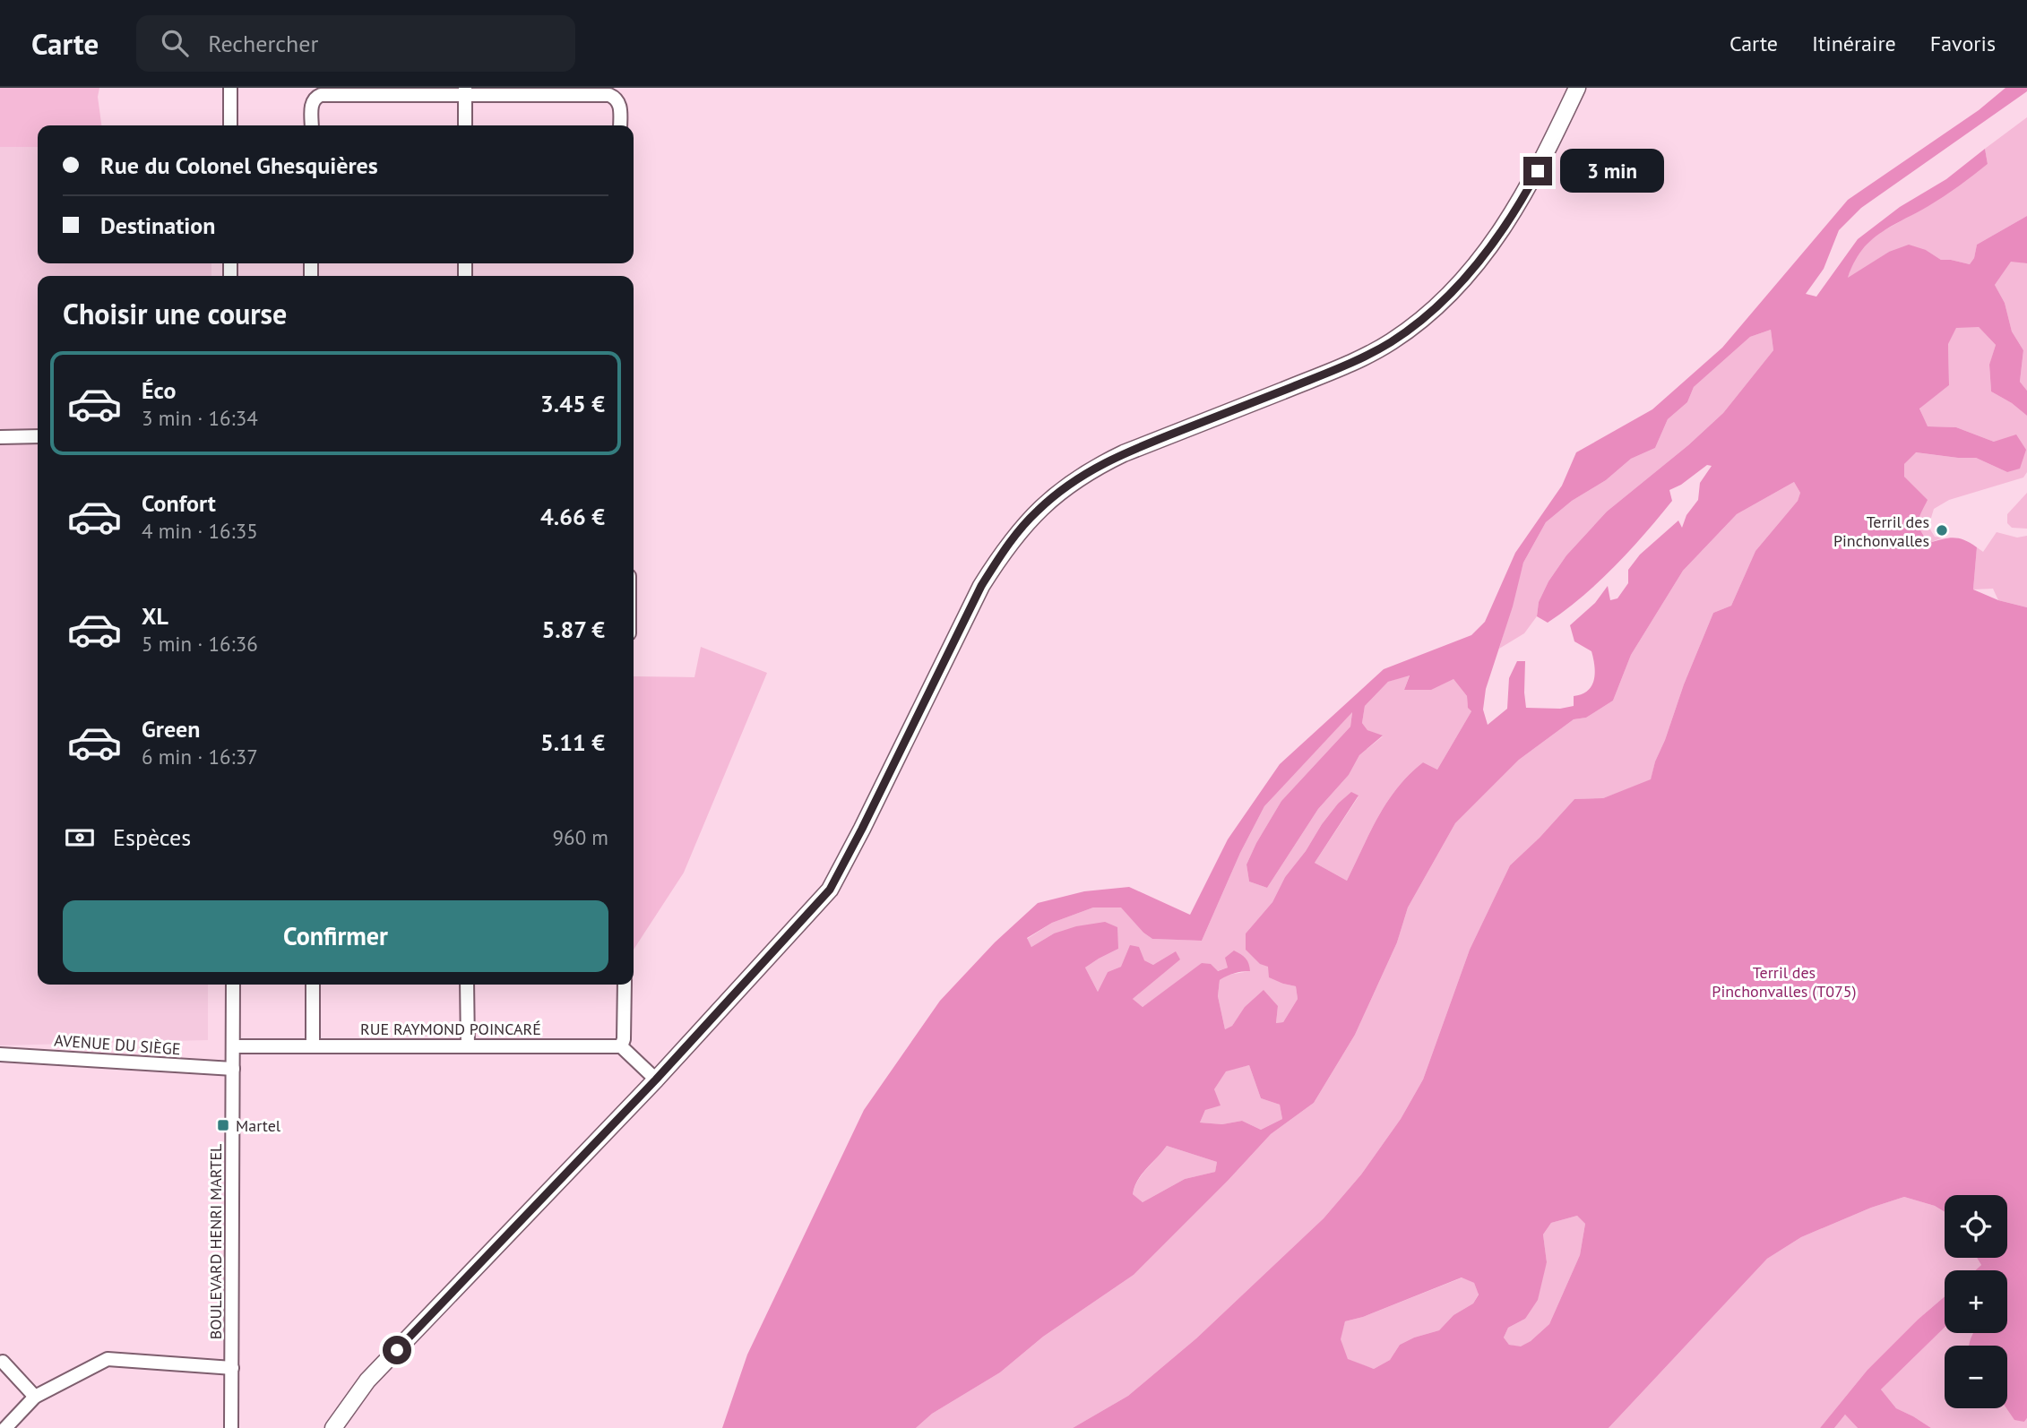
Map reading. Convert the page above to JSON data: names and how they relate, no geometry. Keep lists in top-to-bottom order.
{
  "streets": {
    "street": ["RUE RAYMOND POINCARÉ", "AVENUE DU SIÈGE", "BOULEVARD HENRI MARTEL"]
  },
  "crossings": [
    ["RUE RAYMOND POINCARÉ", "BOULEVARD HENRI MARTEL"],
    ["AVENUE DU SIÈGE", "BOULEVARD HENRI MARTEL"]
  ],
  "parks": ["Terril des Pinchonvalles (T075)"],
  "places": {
    "other": ["Terril des Pinchonvalles"],
    "transit": ["Martel"]
  },
  "page": {
    "header": "Carte",
    "search": "Rechercher",
    "nav": ["Carte", "Itinéraire", "Favoris"],
    "banner": ["Rue du Colonel Ghesquières", "Destination"],
    "bubble": "3 min",
    "heading": "Choisir une course",
    "list": [
      {
        "name": "Éco",
        "note": "3 min · 16:34",
        "value": "3.45 €"
      },
      {
        "name": "Confort",
        "note": "4 min · 16:35",
        "value": "4.66 €"
      },
      {
        "name": "XL",
        "note": "5 min · 16:36",
        "value": "5.87 €"
      },
      {
        "name": "Green",
        "note": "6 min · 16:37",
        "value": "5.11 €"
      }
    ],
    "pay": ["Espèces", "960 m"],
    "buttons": "Confirmer",
    "map_buttons": ["+", "−"]
  }
}
